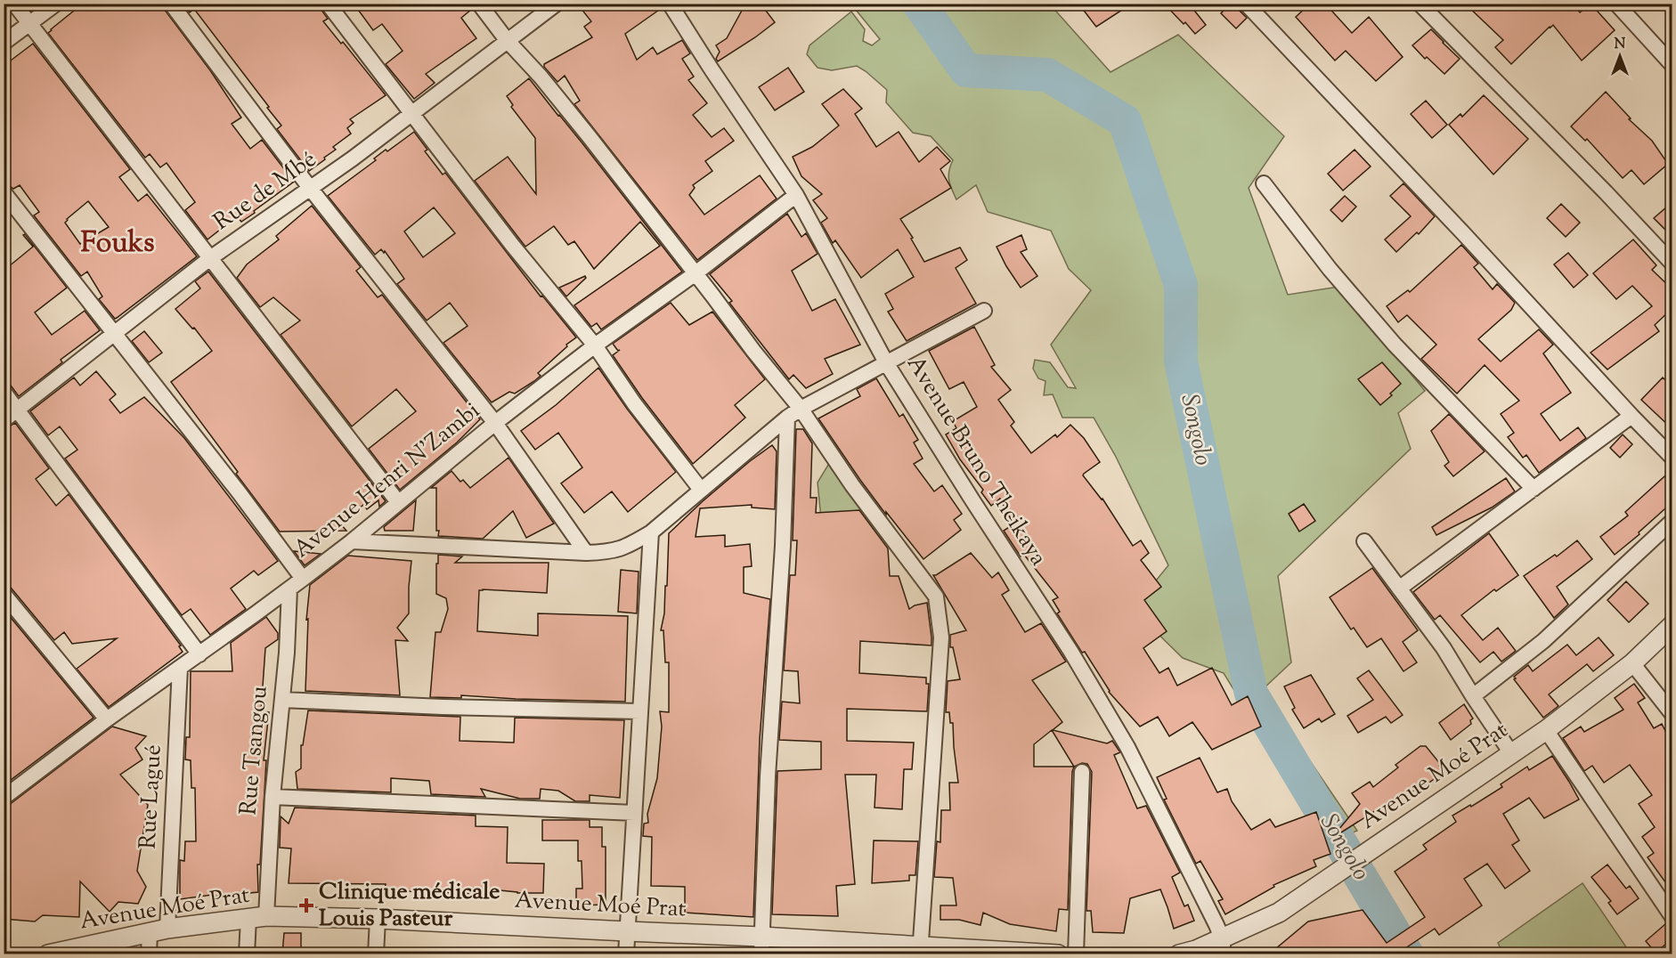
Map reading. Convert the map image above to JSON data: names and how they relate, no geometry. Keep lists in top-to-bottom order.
{
  "streets": {
    "street": [
      "Rue de Mbé",
      "Avenue Bruno Thcikaya",
      "Avenue Henri N'Zambi",
      "Rue Tsangou",
      "Avenue Moé Prat",
      "Rue Lagué"
    ]
  },
  "crossings": [
    ["Avenue Bruno Thcikaya", "Avenue Henri N'Zambi"],
    ["Avenue Bruno Thcikaya", "Avenue Moé Prat"],
    ["Avenue Henri N'Zambi", "Rue Tsangou"],
    ["Avenue Henri N'Zambi", "Rue Lagué"],
    ["Rue Tsangou", "Avenue Moé Prat"],
    ["Avenue Moé Prat", "Rue Lagué"]
  ],
  "districts": ["Fouks"],
  "water": ["Songolo"],
  "places": {
    "health": ["Clinique médicale Louis Pasteur"]
  },
  "north": "top"
}
